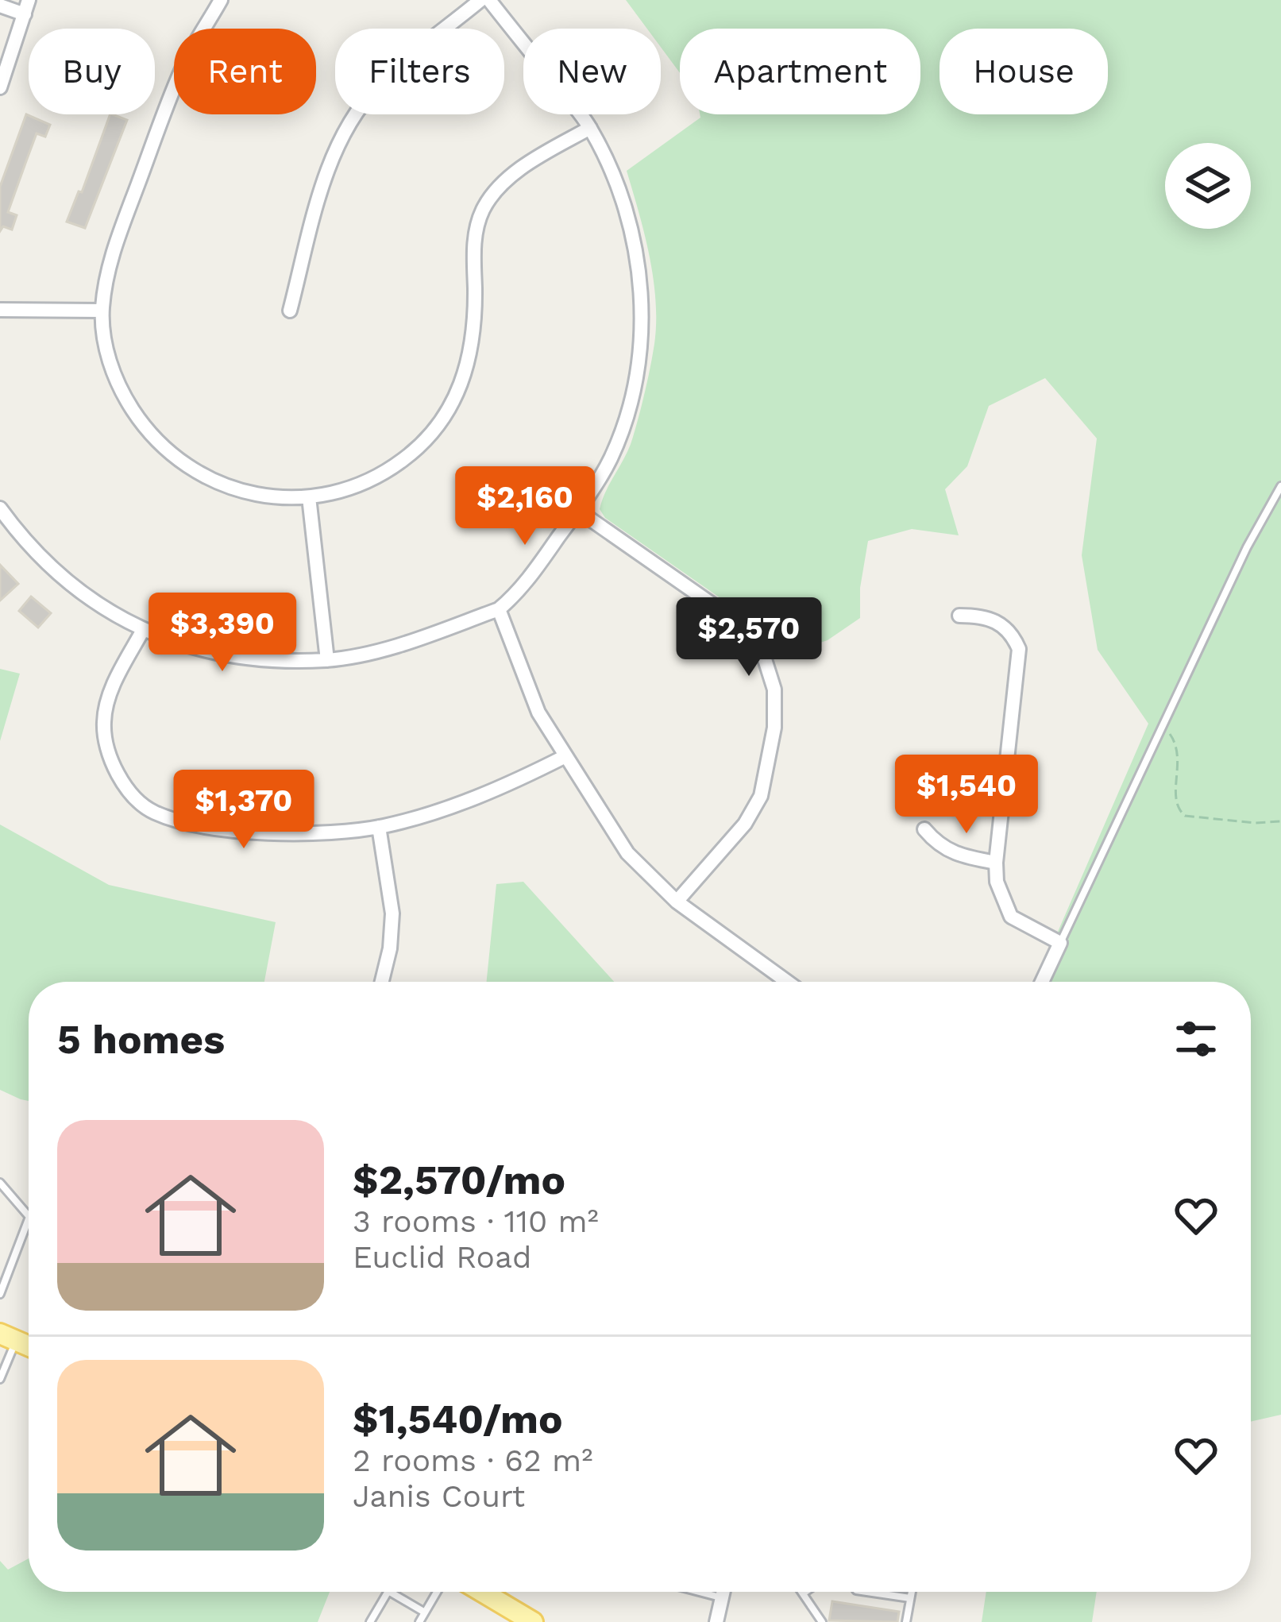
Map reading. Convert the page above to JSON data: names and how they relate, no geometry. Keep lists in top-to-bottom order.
{
  "page": {
    "chip": [
      "Buy",
      "Rent",
      "Filters",
      "New",
      "Apartment",
      "House"
    ],
    "price": [
      "$2,160",
      "$3,390",
      "$2,570",
      "$1,540",
      "$1,370"
    ],
    "heading": "5 homes",
    "list": [
      {
        "name": "$2,570/mo",
        "note": "3 rooms · 110 m² · Euclid Road"
      },
      {
        "name": "$1,540/mo",
        "note": "2 rooms · 62 m² · Janis Court"
      }
    ]
  }
}
